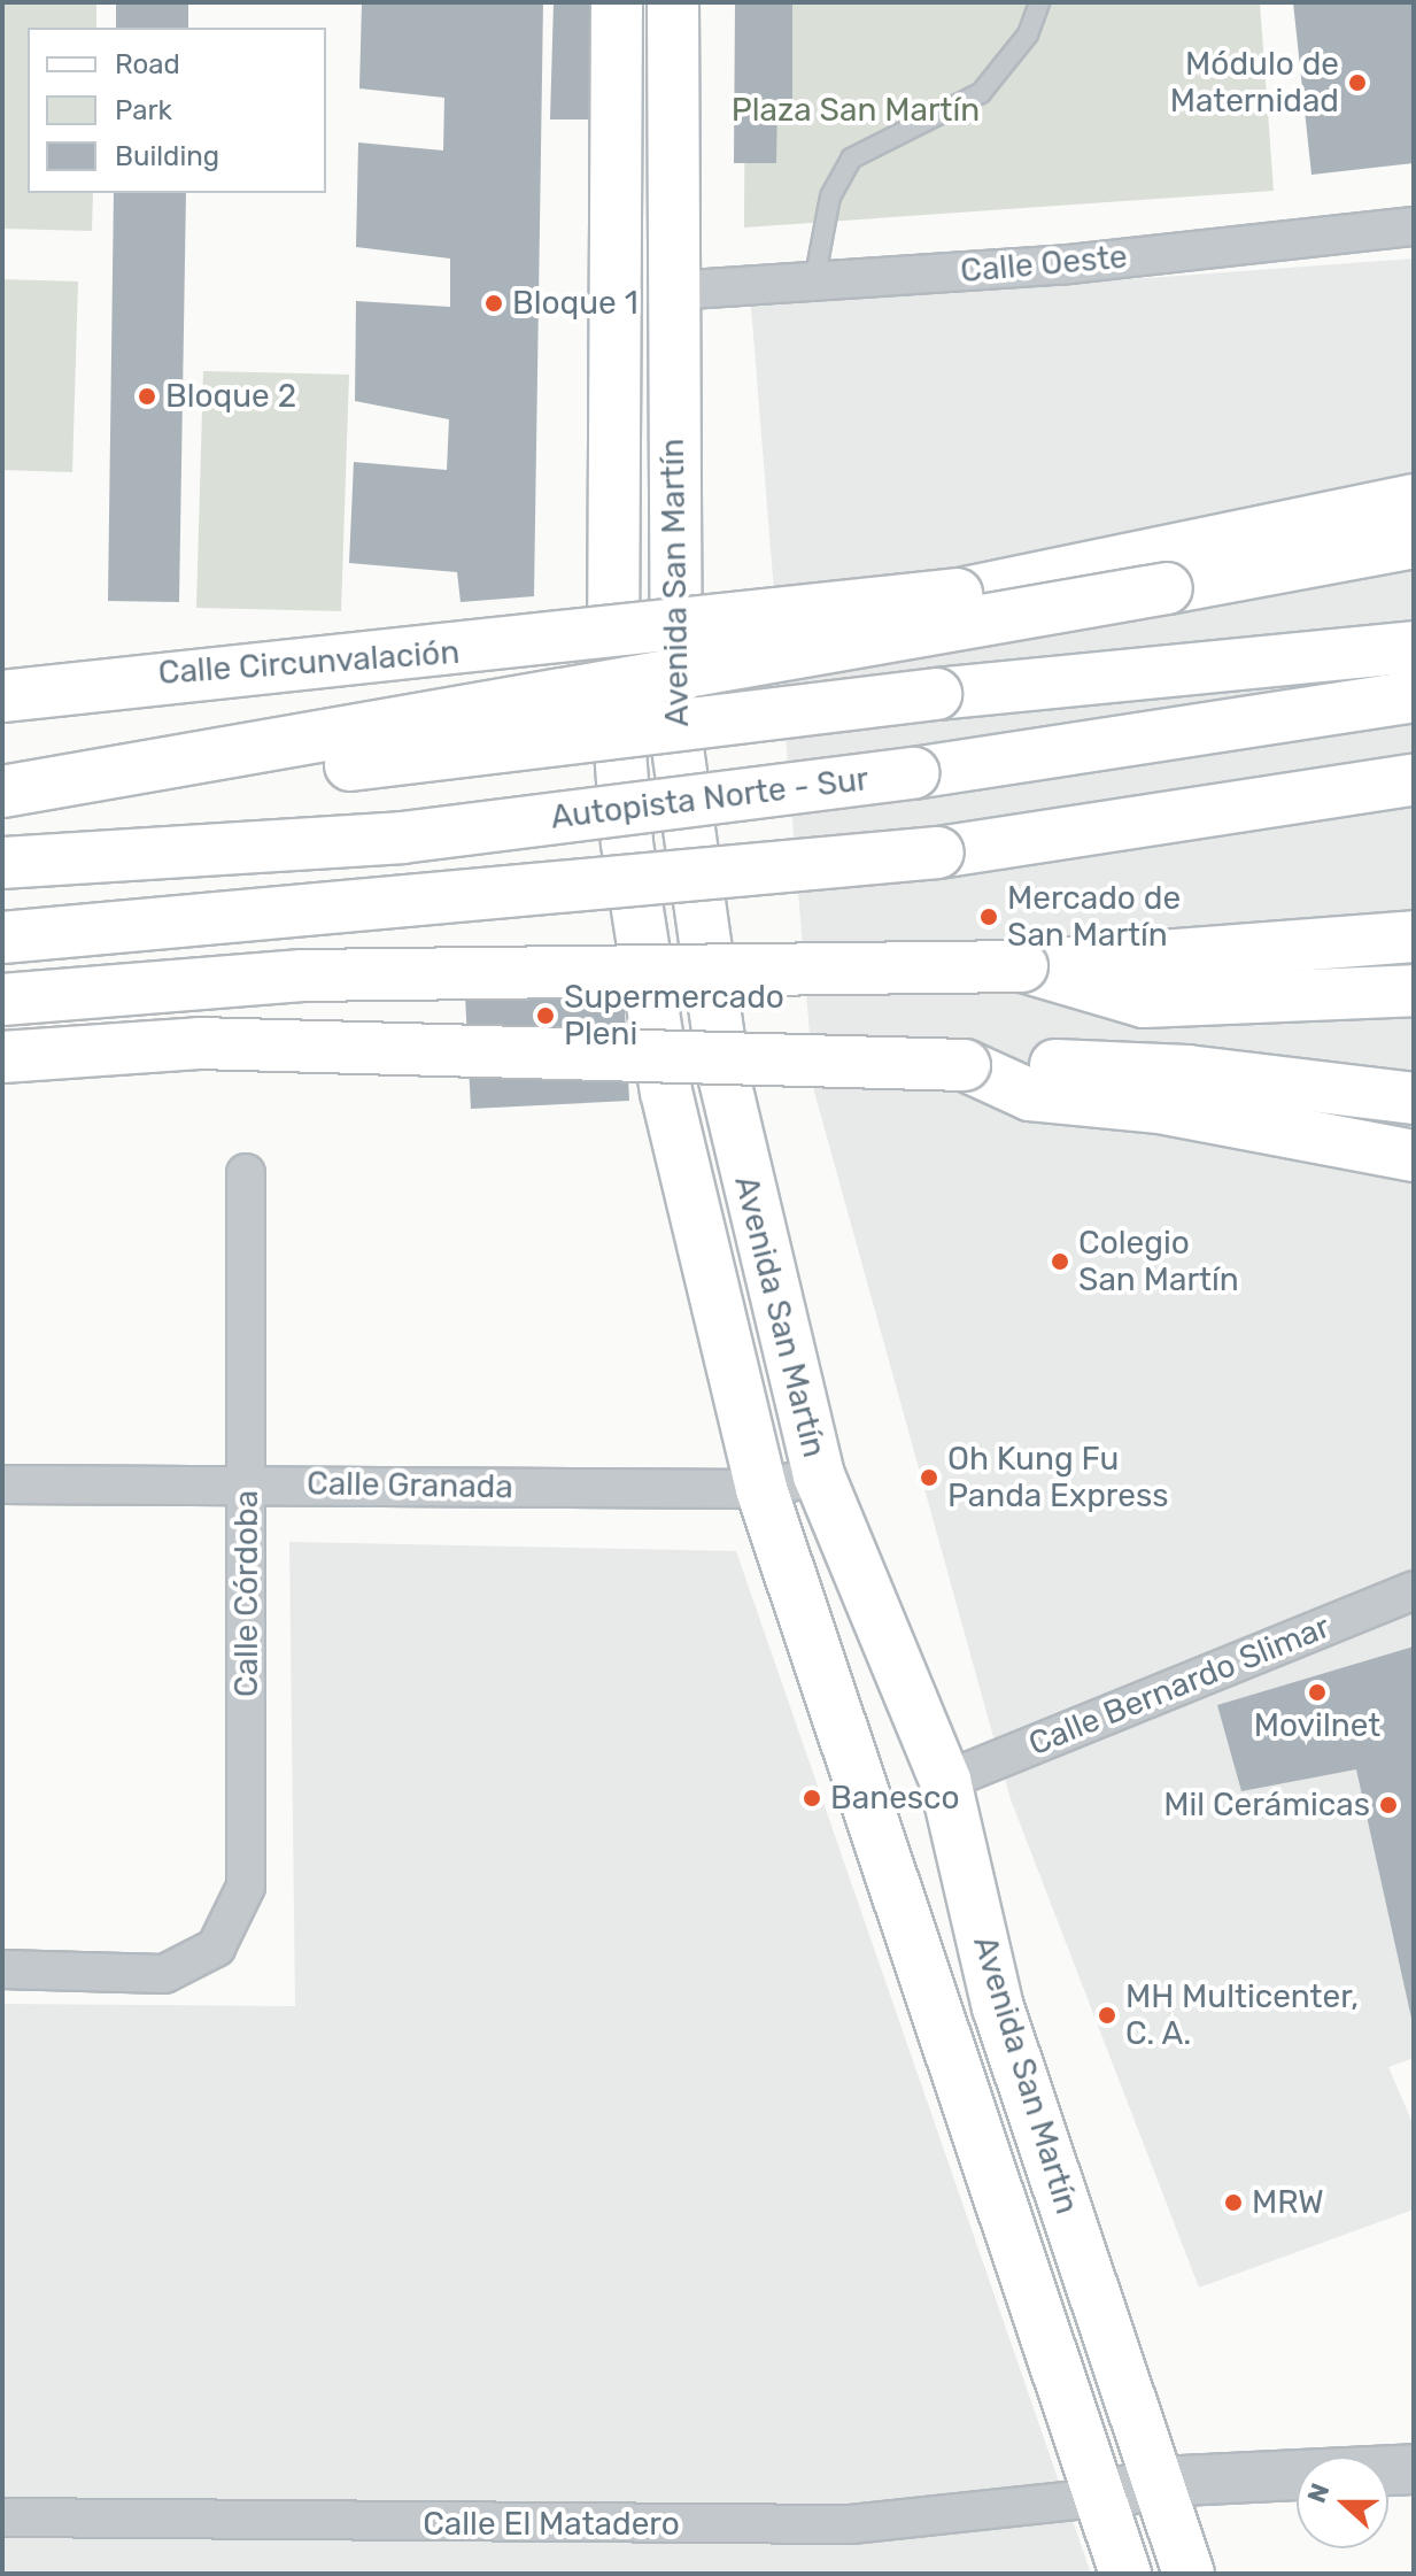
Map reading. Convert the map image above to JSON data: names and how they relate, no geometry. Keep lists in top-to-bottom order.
{
  "streets": {
    "main road": ["Avenida San Martín", "Autopista Norte - Sur"],
    "street": [
      "Calle Oeste",
      "Calle Circunvalación",
      "Calle Granada",
      "Calle Córdoba",
      "Calle Bernardo Slimar",
      "Calle El Matadero"
    ]
  },
  "crossings": [
    ["Calle Oeste", "Avenida San Martín"],
    ["Avenida San Martín", "Calle Circunvalación"],
    ["Avenida San Martín", "Calle Granada"],
    ["Avenida San Martín", "Calle Bernardo Slimar"],
    ["Avenida San Martín", "Calle El Matadero"],
    ["Calle Granada", "Calle Córdoba"]
  ],
  "parks": ["Plaza San Martín"],
  "places": [
    "Módulo de Maternidad",
    "Bloque 1",
    "Bloque 2",
    "Mercado de San Martín",
    "Supermercado Pleni",
    "Colegio San Martín",
    "Oh Kung Fu Panda Express",
    "Movilnet",
    "Banesco",
    "Mil Cerámicas",
    "MH Multicenter, C. A.",
    "MRW"
  ],
  "legend": ["Road", "Park", "Building"],
  "north": "left"
}
